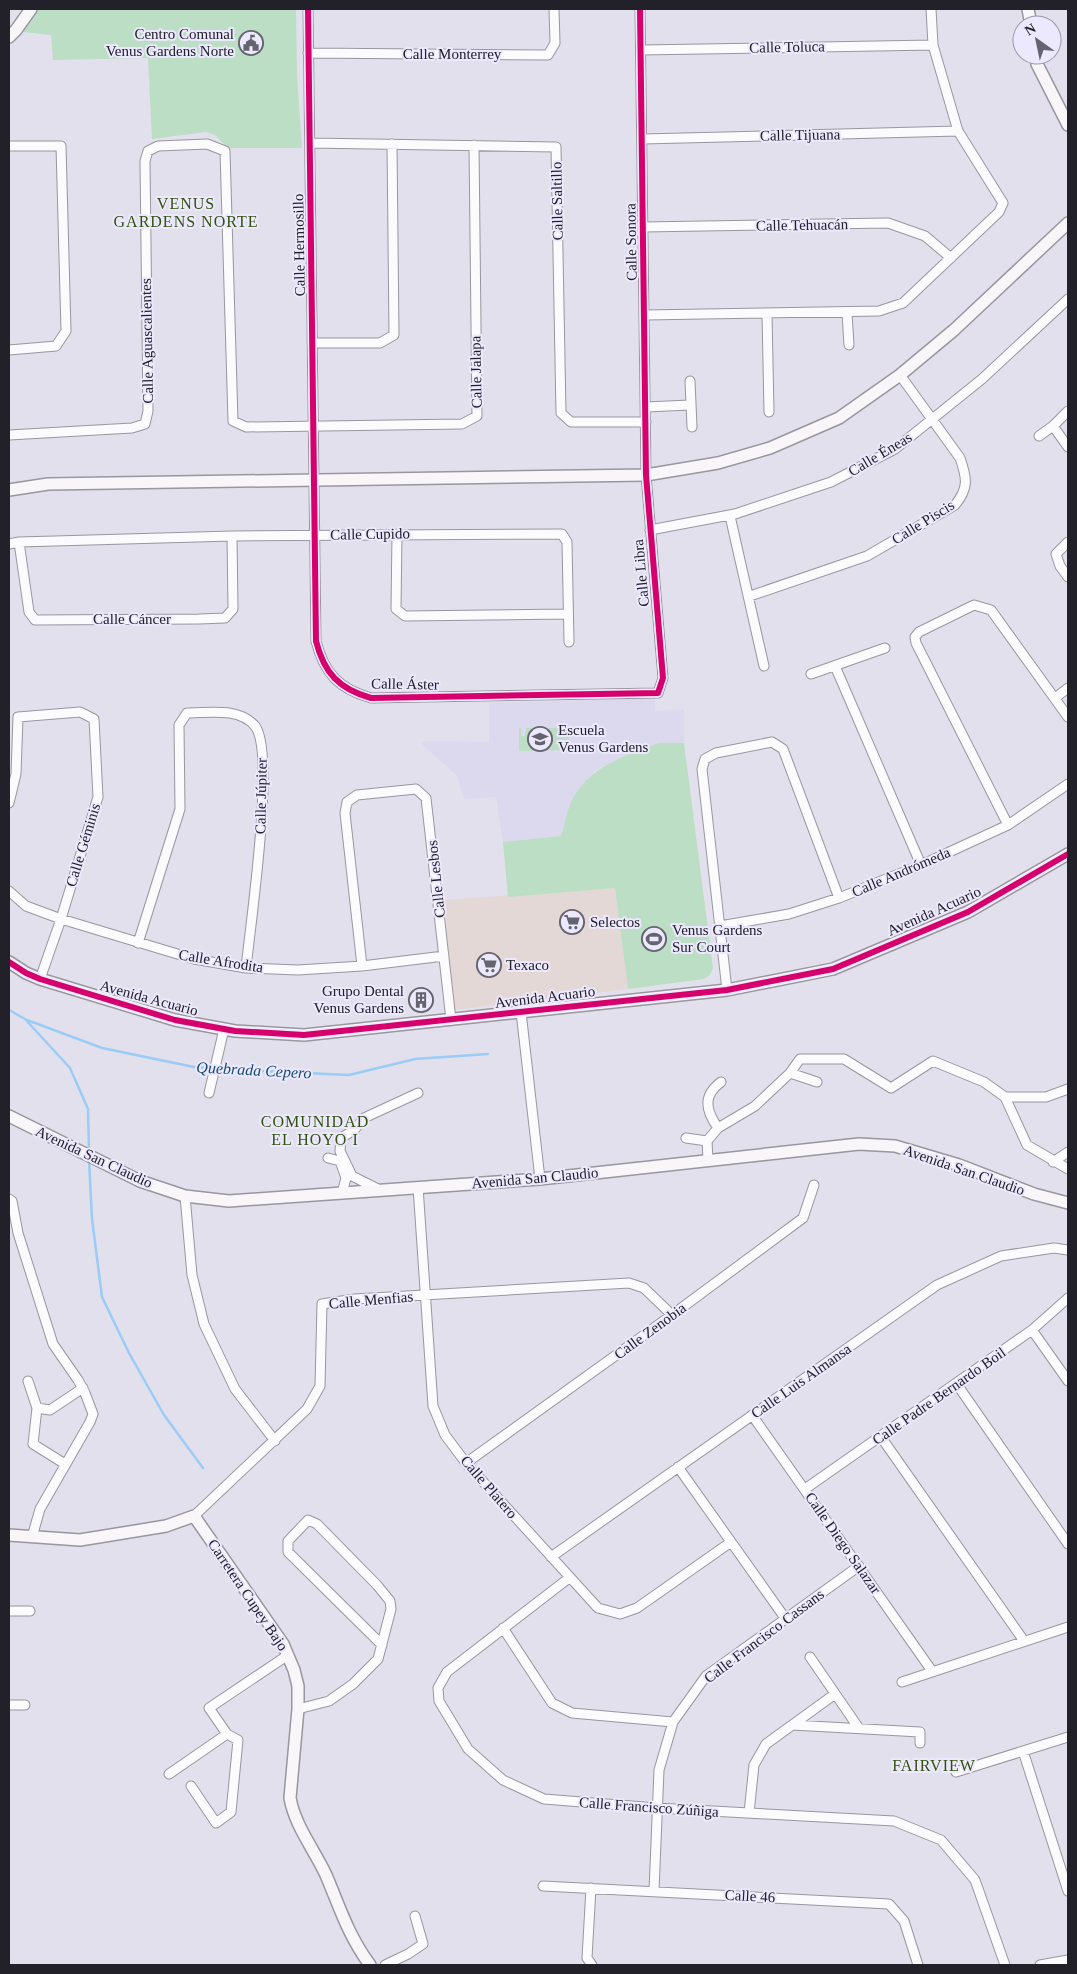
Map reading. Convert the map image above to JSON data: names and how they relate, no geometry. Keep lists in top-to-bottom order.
{
  "streets": {
    "street": [
      "Calle Toluca",
      "Calle Monterrey",
      "Calle Tijuana",
      "Calle Saltillo",
      "Calle Tehuacán",
      "Calle Sonora",
      "Calle Hermosillo",
      "Calle Aguascalientes",
      "Calle Jalapa",
      "Calle Éneas",
      "Calle Piscis",
      "Calle Cupido",
      "Calle Libra",
      "Calle Cáncer",
      "Calle Áster",
      "Calle Júpiter",
      "Calle Géminis",
      "Calle Andrómeda",
      "Calle Lesbos",
      "Avenida Acuario",
      "Calle Afrodita",
      "Avenida San Claudio",
      "Calle Menfias",
      "Calle Zenobia",
      "Calle Luis Almansa",
      "Calle Padre Bernardo Boil",
      "Calle Platero",
      "Calle Diego Salazar",
      "Carretera Cupey Bajo",
      "Calle Francisco Cassans",
      "Calle Francisco Zúñiga",
      "Calle 46"
    ]
  },
  "crossings": [
    ["Calle Toluca", "Calle Sonora"],
    ["Calle Monterrey", "Calle Hermosillo"],
    ["Calle Tijuana", "Calle Sonora"],
    ["Calle Saltillo", "Calle Sonora"],
    ["Calle Saltillo", "Calle Hermosillo"],
    ["Calle Saltillo", "Calle Jalapa"],
    ["Calle Tehuacán", "Calle Sonora"],
    ["Calle Sonora", "Calle Libra"],
    ["Calle Hermosillo", "Calle Jalapa"],
    ["Calle Hermosillo", "Calle Áster"],
    ["Calle Aguascalientes", "Calle Jalapa"],
    ["Calle Éneas", "Calle Piscis"],
    ["Calle Éneas", "Calle Libra"],
    ["Calle Cupido", "Calle Cáncer"],
    ["Calle Cupido", "Calle Áster"],
    ["Calle Libra", "Calle Áster"],
    ["Calle Júpiter", "Calle Afrodita"],
    ["Calle Géminis", "Avenida Acuario"],
    ["Calle Géminis", "Calle Afrodita"],
    ["Calle Lesbos", "Avenida Acuario"],
    ["Calle Lesbos", "Calle Afrodita"],
    ["Avenida San Claudio", "Calle Platero"],
    ["Calle Menfias", "Calle Zenobia"],
    ["Calle Menfias", "Calle Platero"],
    ["Calle Menfias", "Carretera Cupey Bajo"],
    ["Calle Zenobia", "Calle Platero"],
    ["Calle Luis Almansa", "Calle Platero"],
    ["Calle Luis Almansa", "Calle Diego Salazar"],
    ["Calle Padre Bernardo Boil", "Calle Diego Salazar"],
    ["Calle Platero", "Calle Francisco Zúñiga"],
    ["Calle Diego Salazar", "Calle Francisco Cassans"],
    ["Calle Francisco Cassans", "Calle Francisco Zúñiga"],
    ["Calle Francisco Cassans", "Calle 46"]
  ],
  "districts": ["VENUS GARDENS NORTE", "COMUNIDAD EL HOYO I", "FAIRVIEW"],
  "water": ["Quebrada Cepero"],
  "places": {
    "public building": ["Centro Comunal Venus Gardens Norte"],
    "school or university": ["Escuela Venus Gardens"],
    "supermarket": ["Selectos", "Texaco"],
    "sports": ["Venus Gardens Sur Court"],
    "building": ["Grupo Dental Venus Gardens"]
  },
  "north": "top left"
}
